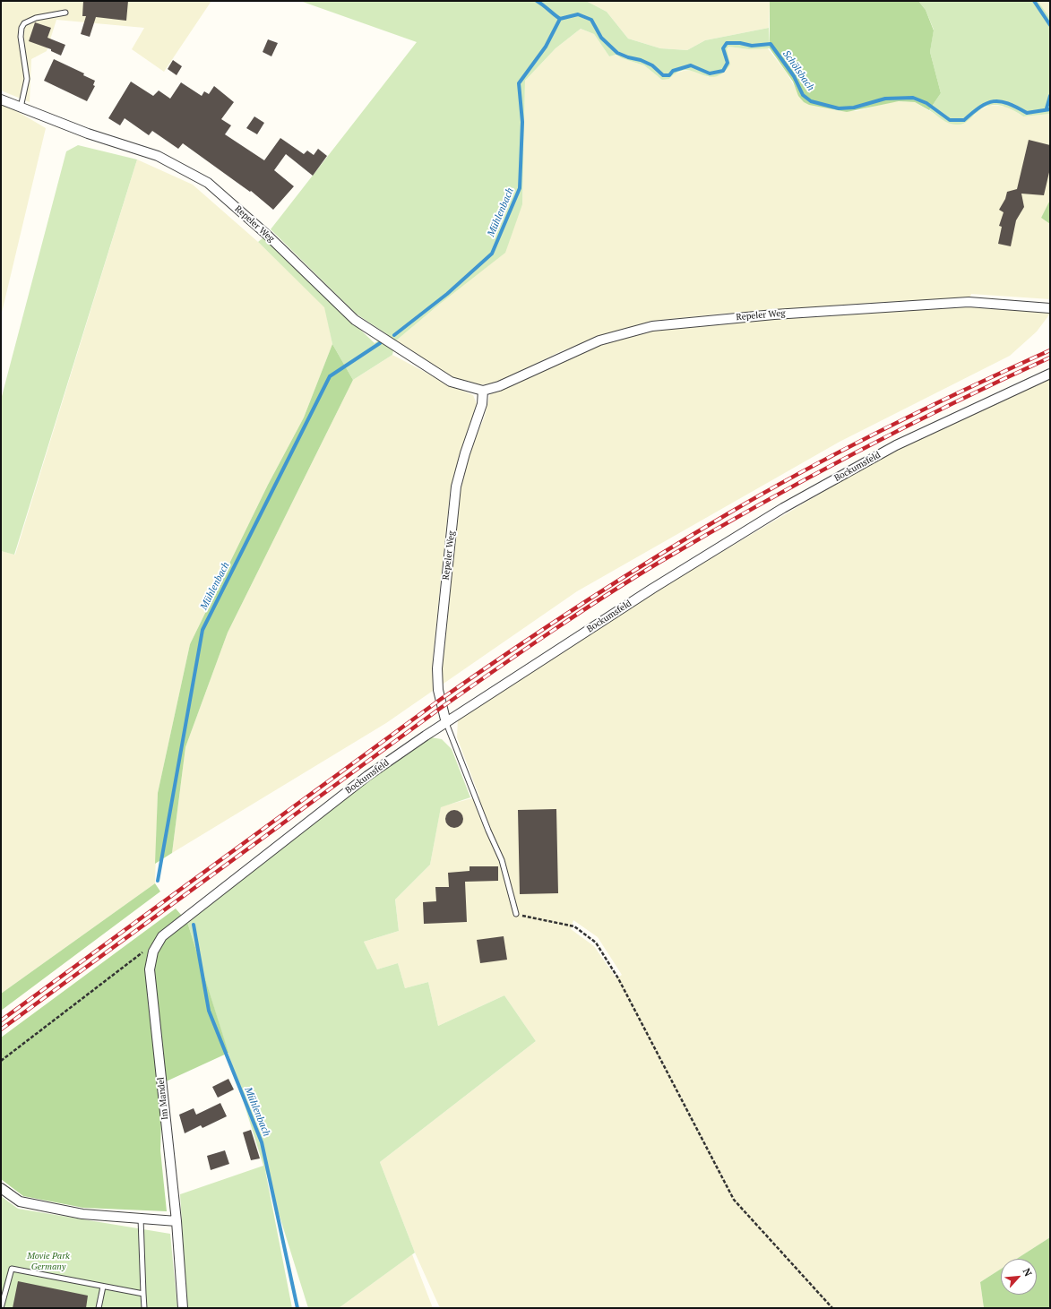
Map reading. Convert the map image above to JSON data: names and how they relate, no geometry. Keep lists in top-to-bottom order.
{
  "streets": {
    "street": ["Repeler Weg", "Bockumsfeld", "Im Mandel"]
  },
  "crossings": [
    ["Repeler Weg", "Bockumsfeld"],
    ["Bockumsfeld", "Im Mandel"]
  ],
  "water": ["Schölsbach", "Mühlenbach"],
  "parks": ["Movie Park Germany"],
  "north": "top right"
}
